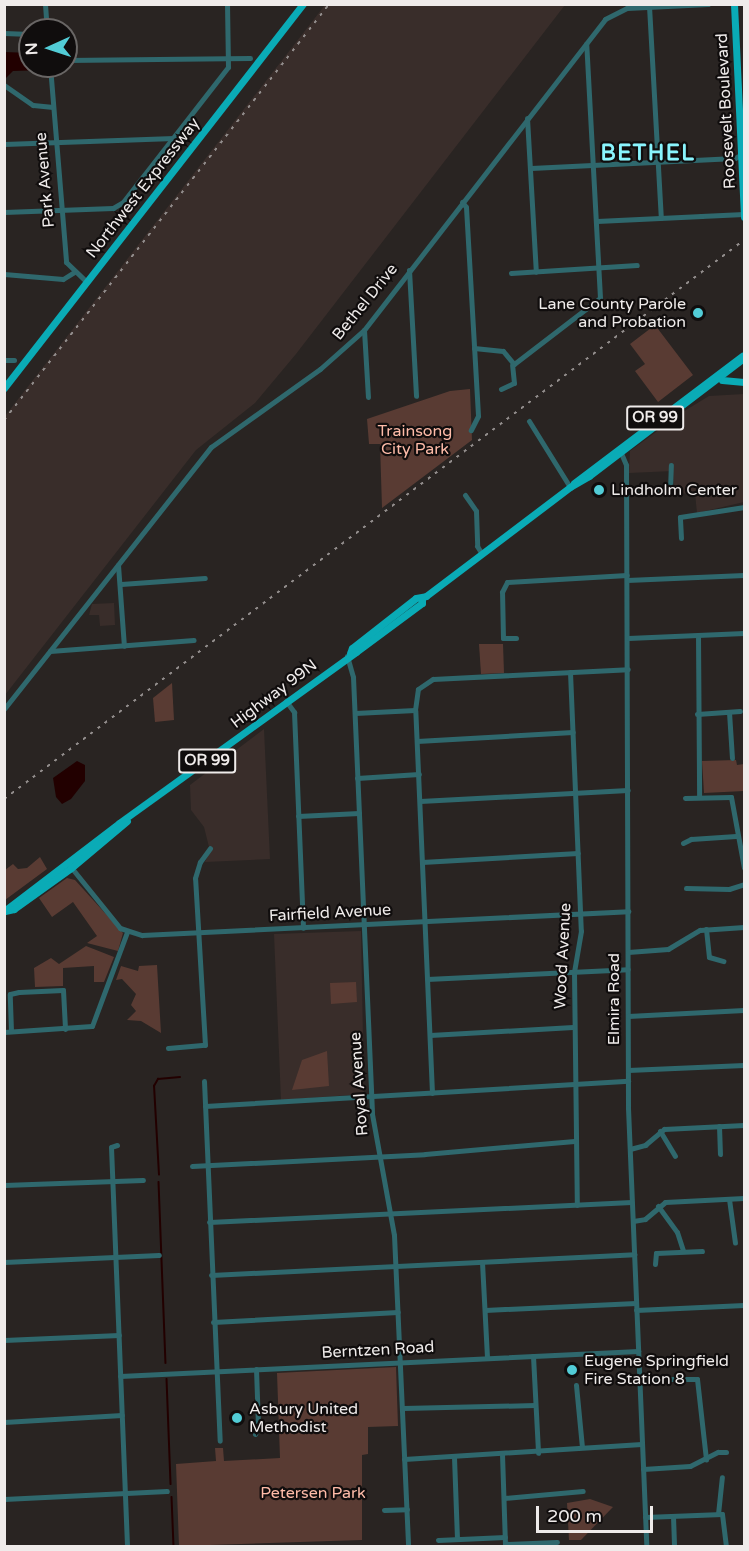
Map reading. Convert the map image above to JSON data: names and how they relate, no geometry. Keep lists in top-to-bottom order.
{
  "streets": {
    "main road": [
      "Roosevelt Boulevard",
      "Northwest Expressway",
      "OR 99",
      "Highway 99N"
    ],
    "street": [
      "Park Avenue",
      "Bethel Drive",
      "Fairfield Avenue",
      "Wood Avenue",
      "Elmira Road",
      "Royal Avenue",
      "Berntzen Road"
    ]
  },
  "crossings": [
    ["Highway 99N", "Elmira Road"],
    ["Highway 99N", "Royal Avenue"],
    ["Fairfield Avenue", "Wood Avenue"],
    ["Fairfield Avenue", "Elmira Road"],
    ["Fairfield Avenue", "Royal Avenue"],
    ["Elmira Road", "Berntzen Road"],
    ["Royal Avenue", "Berntzen Road"]
  ],
  "districts": ["BETHEL"],
  "parks": ["Trainsong City Park", "Petersen Park"],
  "places": [
    "Lane County Parole and Probation",
    "Lindholm Center",
    "Eugene Springfield Fire Station 8",
    "Asbury United Methodist"
  ],
  "scale_bar": "200 m",
  "north": "left"
}
